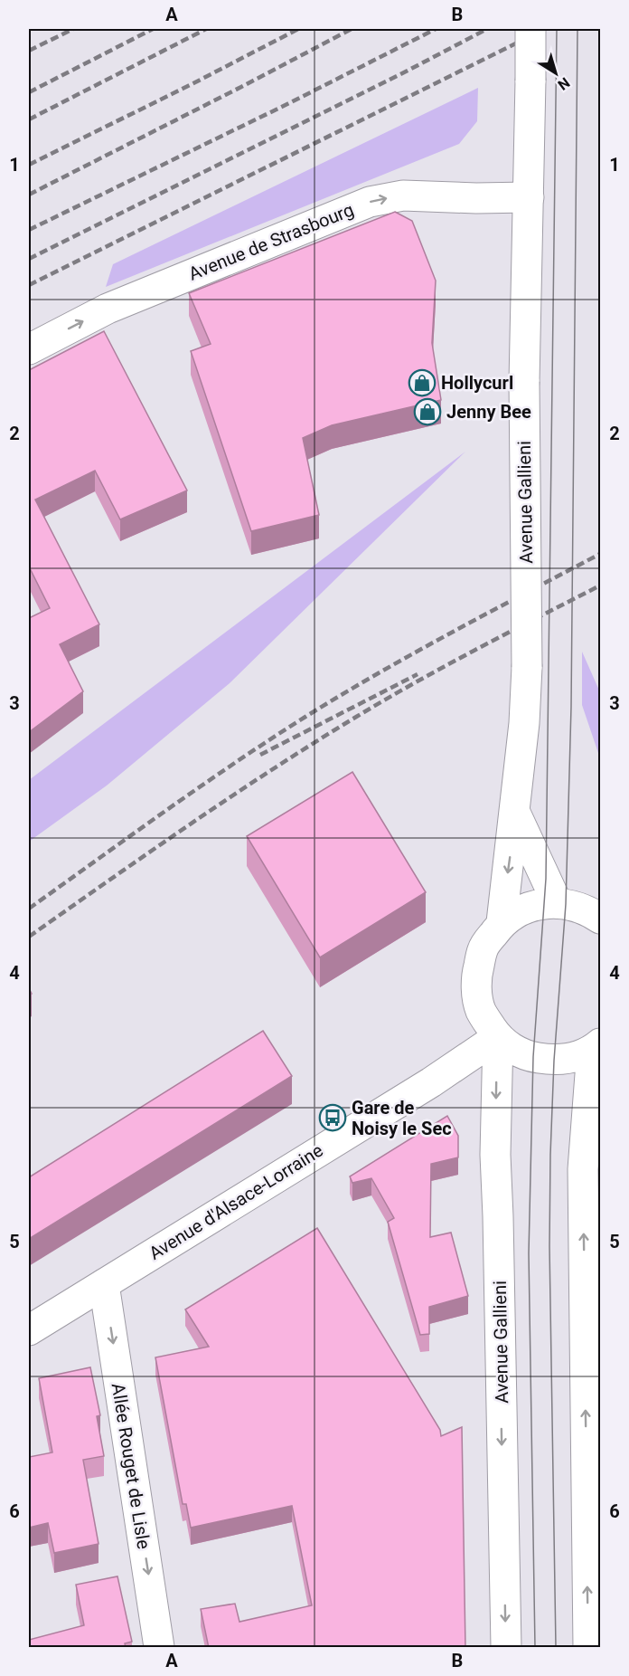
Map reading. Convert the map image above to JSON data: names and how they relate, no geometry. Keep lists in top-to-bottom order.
{
  "streets": {
    "street": [
      "Avenue de Strasbourg",
      "Avenue Gallieni",
      "Avenue d'Alsace-Lorraine",
      "Allée Rouget de Lisle"
    ]
  },
  "crossings": [
    ["Avenue de Strasbourg", "Avenue Gallieni"],
    ["Avenue Gallieni", "Avenue d'Alsace-Lorraine"],
    ["Avenue d'Alsace-Lorraine", "Allée Rouget de Lisle"]
  ],
  "one_way": ["Avenue de Strasbourg", "Allée Rouget de Lisle"],
  "places": {
    "shop": ["Hollycurl", "Jenny Bee"],
    "bus stop": ["Gare de Noisy le Sec"]
  },
  "north": "bottom right",
  "grid": {
    "columns": ["A", "B"],
    "rows": [
      "1",
      "2",
      "3",
      "4",
      "5",
      "6"
    ]
  }
}
